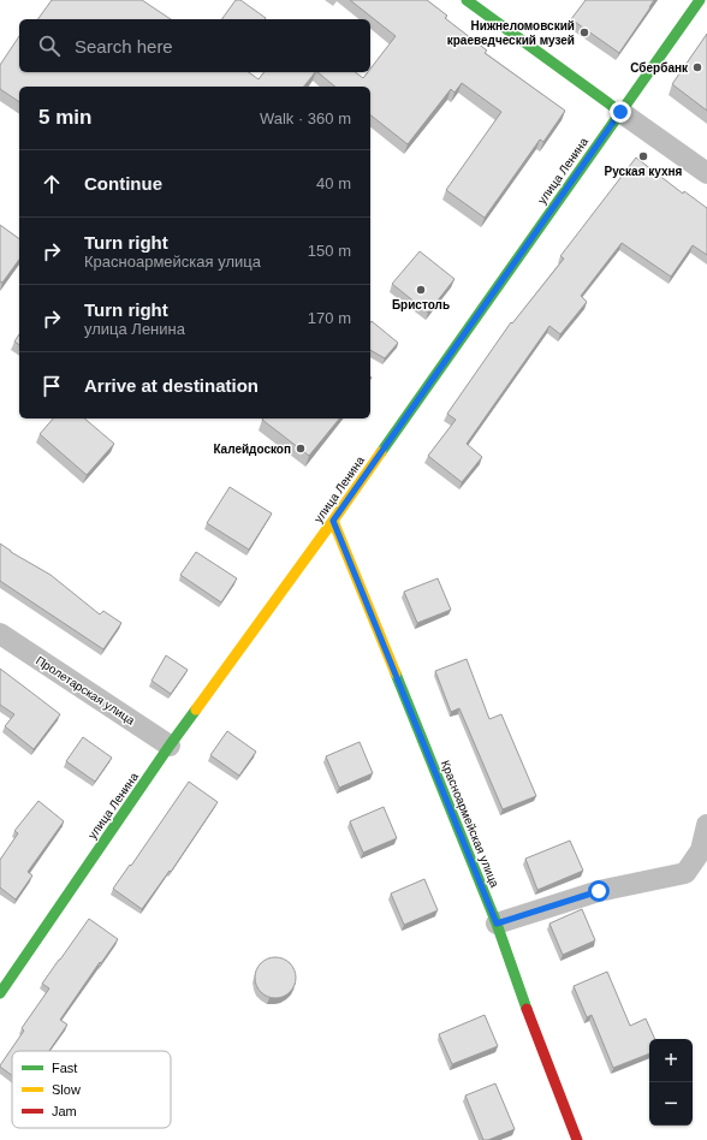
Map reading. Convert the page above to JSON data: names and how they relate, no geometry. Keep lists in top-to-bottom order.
{
  "streets": {
    "street": ["улица Ленина", "Пролетарская улица", "Красноармейская улица"]
  },
  "crossings": [
    ["улица Ленина", "Пролетарская улица"],
    ["улица Ленина", "Красноармейская улица"]
  ],
  "places": [
    "Нижнеломовский краеведческий музей",
    "Сбербанк",
    "Руская кухня",
    "Бристоль",
    "Калейдоскоп"
  ],
  "legend": ["Fast", "Slow", "Jam"],
  "page": {
    "search": "Search here",
    "heading": ["5 min", "Walk · 360 m"],
    "list": [
      ["Continue", "40 m"],
      ["Turn right", "Красноармейская улица", "150 m"],
      ["Turn right", "улица Ленина", "170 m"],
      "Arrive at destination"
    ],
    "map_buttons": ["+", "−"]
  }
}
